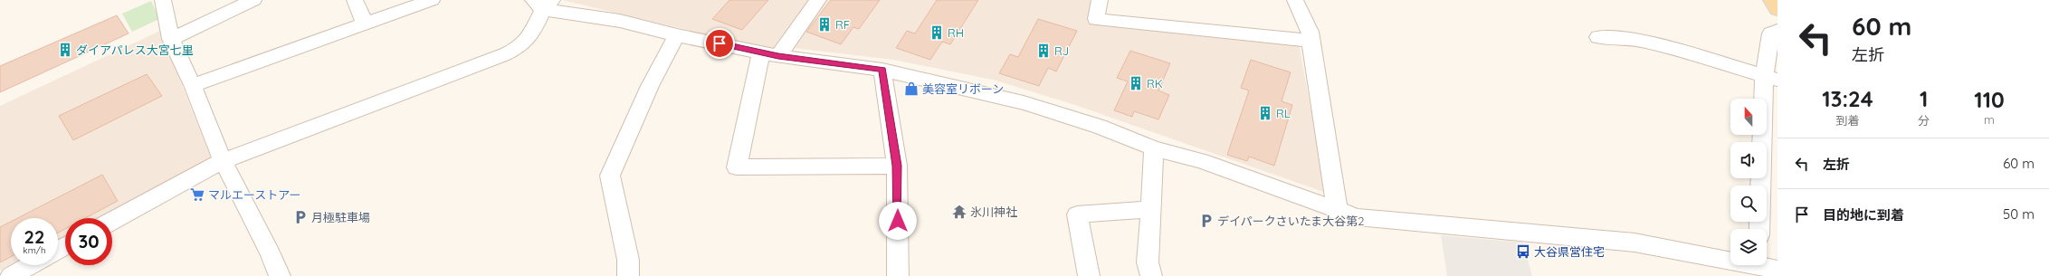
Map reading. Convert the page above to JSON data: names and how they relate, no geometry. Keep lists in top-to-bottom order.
{
  "places": {
    "building": [
      "RF",
      "RH",
      "ダイアパレス大宮七里",
      "RJ",
      "RK",
      "RL"
    ],
    "shop": ["美容室リボーン"],
    "supermarket": ["マルエーストアー"],
    "temple": ["氷川神社"],
    "parking": ["月極駐車場", "デイパークさいたま大谷第2"],
    "bus stop": ["大谷県営住宅"]
  },
  "north": "top",
  "page": {
    "turn": ["60 m", "左折"],
    "eta": [
      "13:24",
      "到着",
      "1",
      "分",
      "110",
      "m"
    ],
    "list": [
      {
        "name": "左折",
        "value": "60 m"
      },
      {
        "name": "目的地に到着",
        "value": "50 m"
      }
    ],
    "speed": "22 km/h",
    "limit": "30"
  }
}
